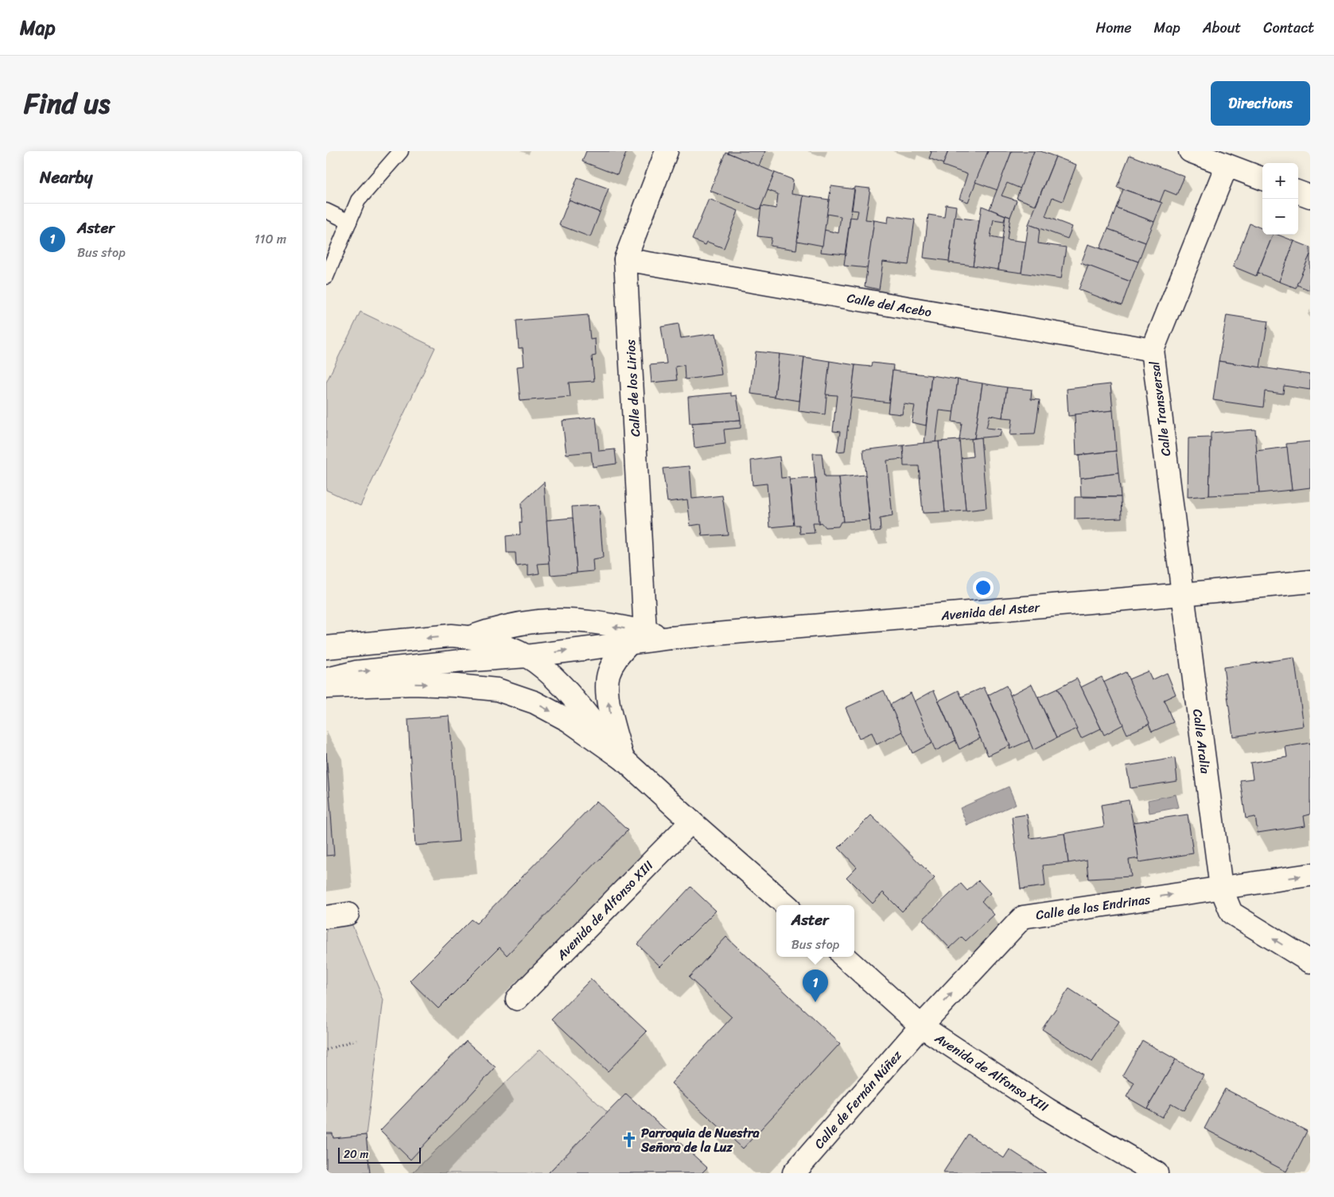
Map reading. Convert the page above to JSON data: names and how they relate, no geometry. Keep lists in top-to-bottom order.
{
  "streets": {
    "street": [
      "Calle del Acebo",
      "Calle de los Lirios",
      "Calle Transversal",
      "Avenida del Aster",
      "Calle Aralia",
      "Calle de las Endrinas",
      "Avenida de Alfonso XIII",
      "Calle de Fernán Núñez"
    ]
  },
  "crossings": [
    ["Calle del Acebo", "Calle de los Lirios"],
    ["Calle del Acebo", "Calle Transversal"],
    ["Calle de los Lirios", "Avenida del Aster"],
    ["Calle Transversal", "Avenida del Aster"],
    ["Calle Transversal", "Calle Aralia"],
    ["Avenida del Aster", "Calle Aralia"],
    ["Calle Aralia", "Calle de las Endrinas"],
    ["Calle de las Endrinas", "Avenida de Alfonso XIII"],
    ["Calle de las Endrinas", "Calle de Fernán Núñez"],
    ["Avenida de Alfonso XIII", "Calle de Fernán Núñez"]
  ],
  "one_way": ["Calle de las Endrinas"],
  "places": {
    "church": ["Parroquia de Nuestra Señora de la Luz"]
  },
  "scale_bar": "20 m",
  "page": {
    "header": "Map",
    "nav": [
      "Home",
      "Map",
      "About",
      "Contact"
    ],
    "title": "Find us",
    "buttons": "Directions",
    "heading": "Nearby",
    "map_buttons": ["+", "−"],
    "list": [
      {
        "mark": "1",
        "name": "Aster",
        "note": "Bus stop",
        "value": "110 m"
      }
    ],
    "popup": ["Aster", "Bus stop"],
    "pins": "1",
    "scale": "20 m"
  }
}
